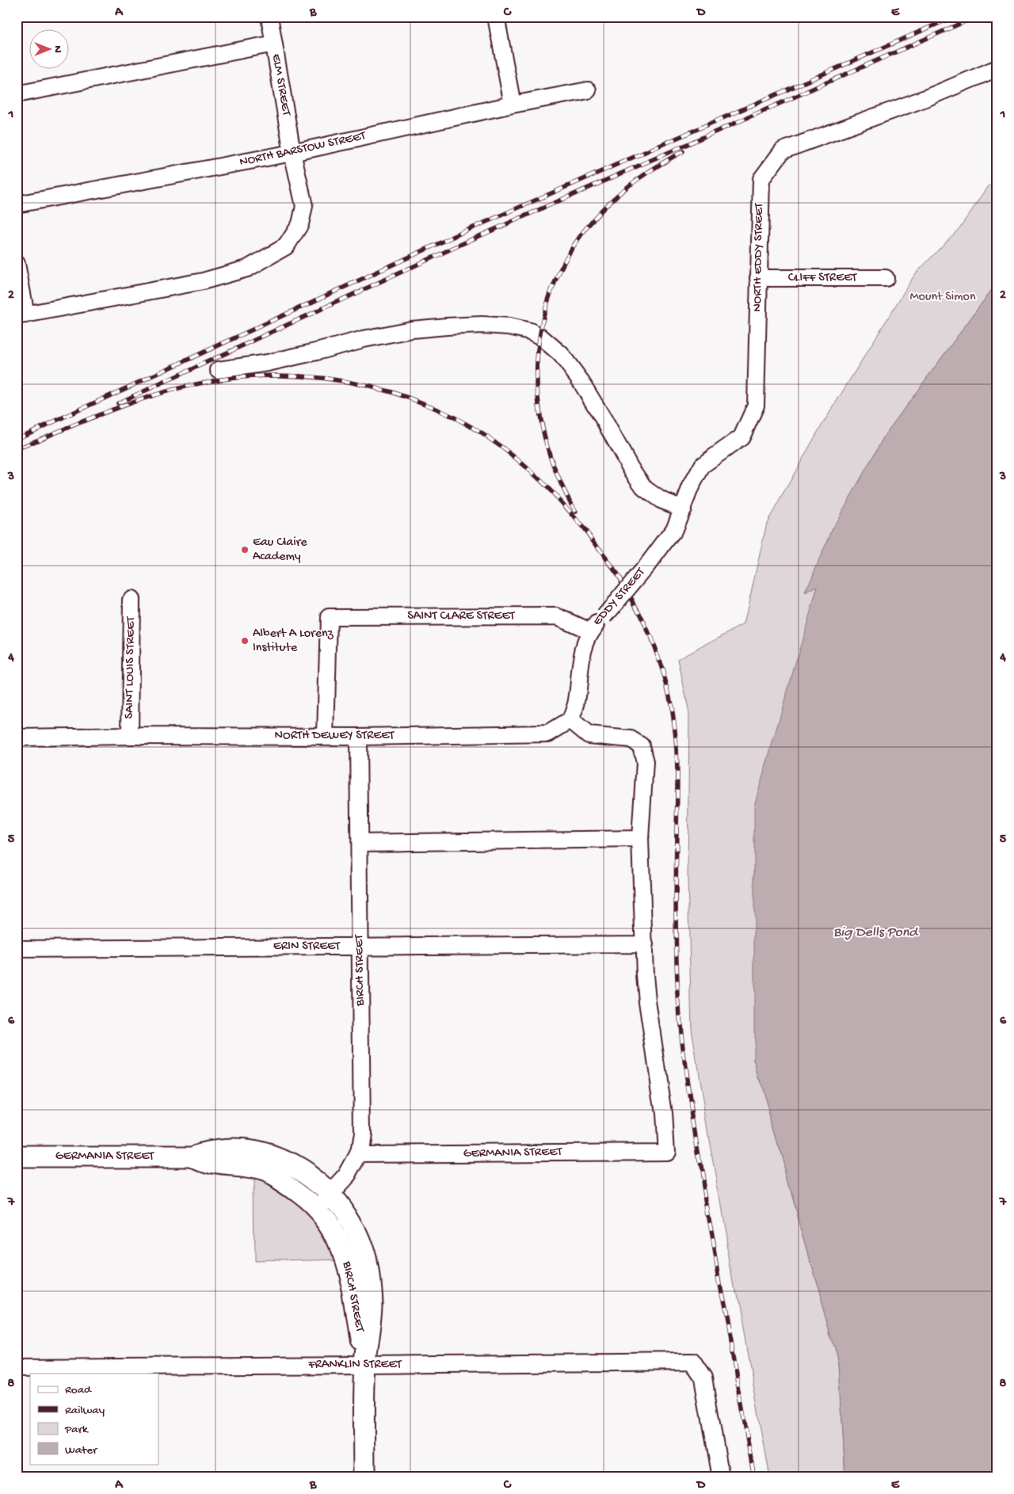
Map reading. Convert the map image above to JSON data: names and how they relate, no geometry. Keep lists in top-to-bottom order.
{
  "streets": {
    "main road": ["BIRCH STREET", "GERMANIA STREET"],
    "street": [
      "ELM STREET",
      "NORTH BARSTOW STREET",
      "NORTH EDDY STREET",
      "CLIFF STREET",
      "EDDY STREET",
      "SAINT CLARE STREET",
      "SAINT LOUIS STREET",
      "NORTH DEWEY STREET",
      "ERIN STREET",
      "FRANKLIN STREET"
    ]
  },
  "crossings": [
    ["ELM STREET", "NORTH BARSTOW STREET"],
    ["NORTH EDDY STREET", "CLIFF STREET"],
    ["NORTH EDDY STREET", "EDDY STREET"],
    ["EDDY STREET", "SAINT CLARE STREET"],
    ["SAINT CLARE STREET", "NORTH DEWEY STREET"],
    ["SAINT LOUIS STREET", "NORTH DEWEY STREET"],
    ["NORTH DEWEY STREET", "BIRCH STREET"],
    ["ERIN STREET", "BIRCH STREET"],
    ["ERIN STREET", "GERMANIA STREET"],
    ["BIRCH STREET", "GERMANIA STREET"],
    ["BIRCH STREET", "FRANKLIN STREET"]
  ],
  "water": ["Big Dells Pond"],
  "parks": ["Mount Simon"],
  "places": ["Eau Claire Academy", "Albert A Lorenz Institute"],
  "legend": [
    "Road",
    "Railway",
    "Park",
    "Water"
  ],
  "north": "right",
  "grid": {
    "columns": [
      "A",
      "B",
      "C",
      "D",
      "E"
    ],
    "rows": [
      "1",
      "2",
      "3",
      "4",
      "5",
      "6",
      "7",
      "8"
    ]
  }
}
